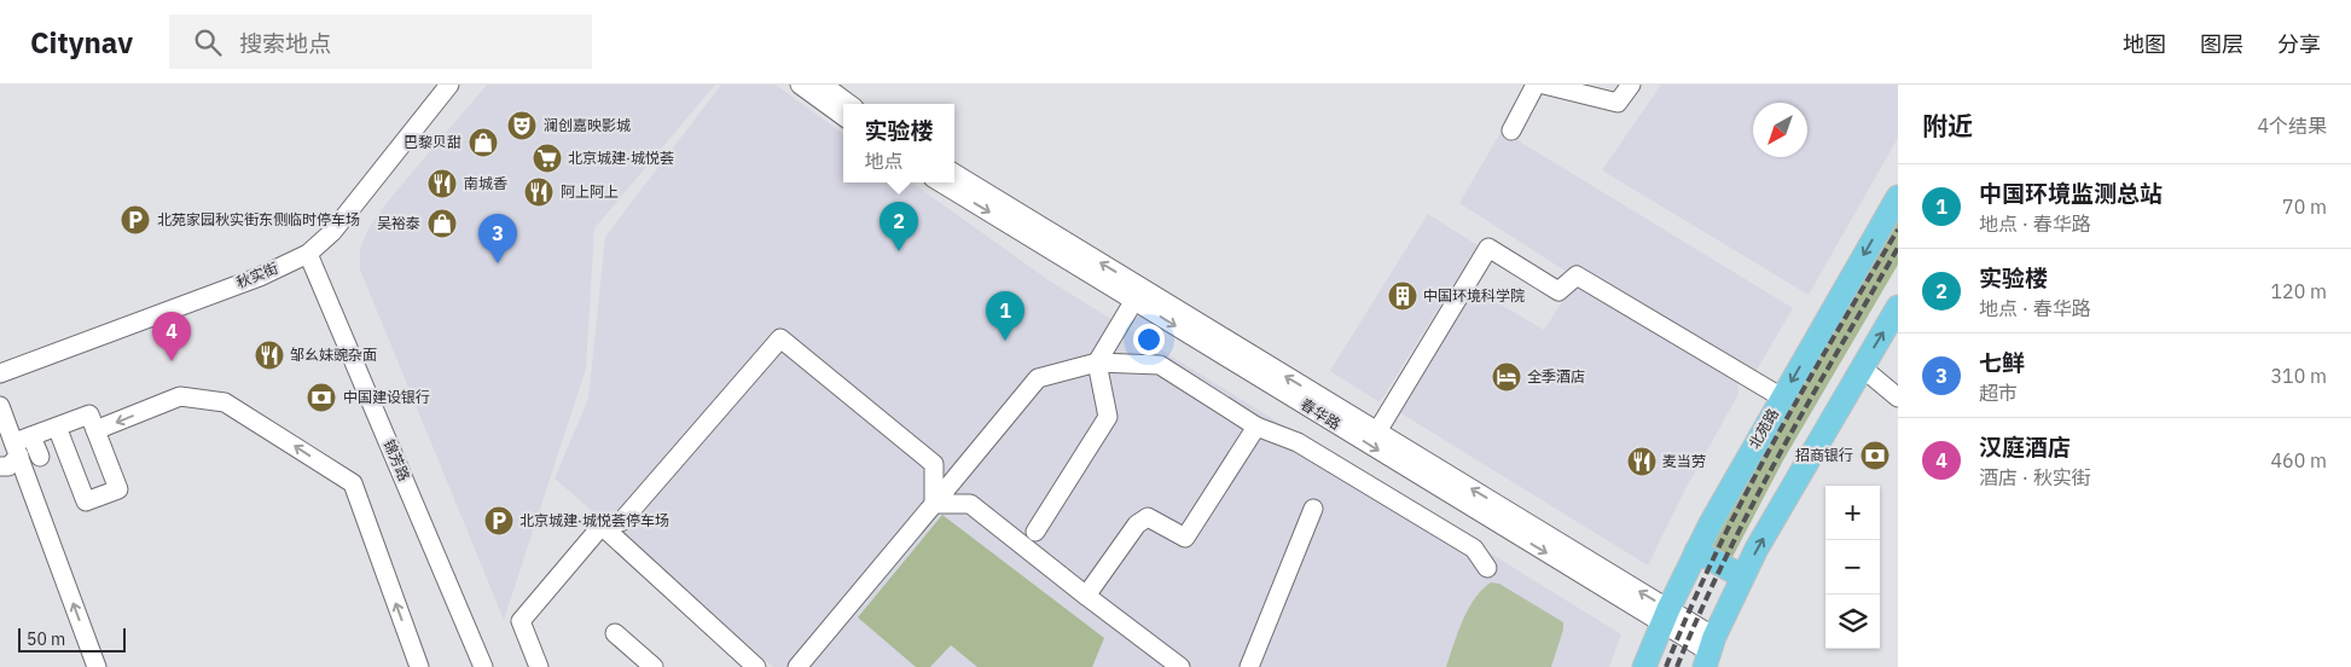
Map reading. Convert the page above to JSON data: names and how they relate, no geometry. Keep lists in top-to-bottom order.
{
  "streets": {
    "main road": ["北苑路"],
    "street": ["秋实街", "春华路", "锦芳路"]
  },
  "crossings": [
    ["秋实街", "锦芳路"],
    ["春华路", "北苑路"]
  ],
  "places": {
    "theatre": ["澜创嘉映影城"],
    "shop": ["巴黎贝甜", "吴裕泰"],
    "supermarket": ["北京城建·城悦荟"],
    "restaurant": [
      "南城香",
      "阿上阿上",
      "邹幺妹豌杂面",
      "麦当劳"
    ],
    "parking": ["北苑家园秋实街东侧临时停车场", "北京城建·城悦荟停车场"],
    "building": ["中国环境科学院"],
    "hotel": ["全季酒店"],
    "bank": ["中国建设银行", "招商银行"]
  },
  "scale_bar": "50 m",
  "north": "bottom left",
  "page": {
    "header": "Citynav",
    "search": "搜索地点",
    "nav": ["地图", "图层", "分享"],
    "heading": ["附近", "4个结果"],
    "popup": ["实验楼", "地点"],
    "list": [
      {
        "mark": "1",
        "name": "中国环境监测总站",
        "note": "地点 · 春华路",
        "value": "70 m"
      },
      {
        "mark": "2",
        "name": "实验楼",
        "note": "地点 · 春华路",
        "value": "120 m"
      },
      {
        "mark": "3",
        "name": "七鲜",
        "note": "超市",
        "value": "310 m"
      },
      {
        "mark": "4",
        "name": "汉庭酒店",
        "note": "酒店 · 秋实街",
        "value": "460 m"
      }
    ],
    "pins": [
      "2",
      "3",
      "1",
      "4"
    ],
    "map_buttons": ["+", "−"],
    "scale": "50 m"
  }
}
